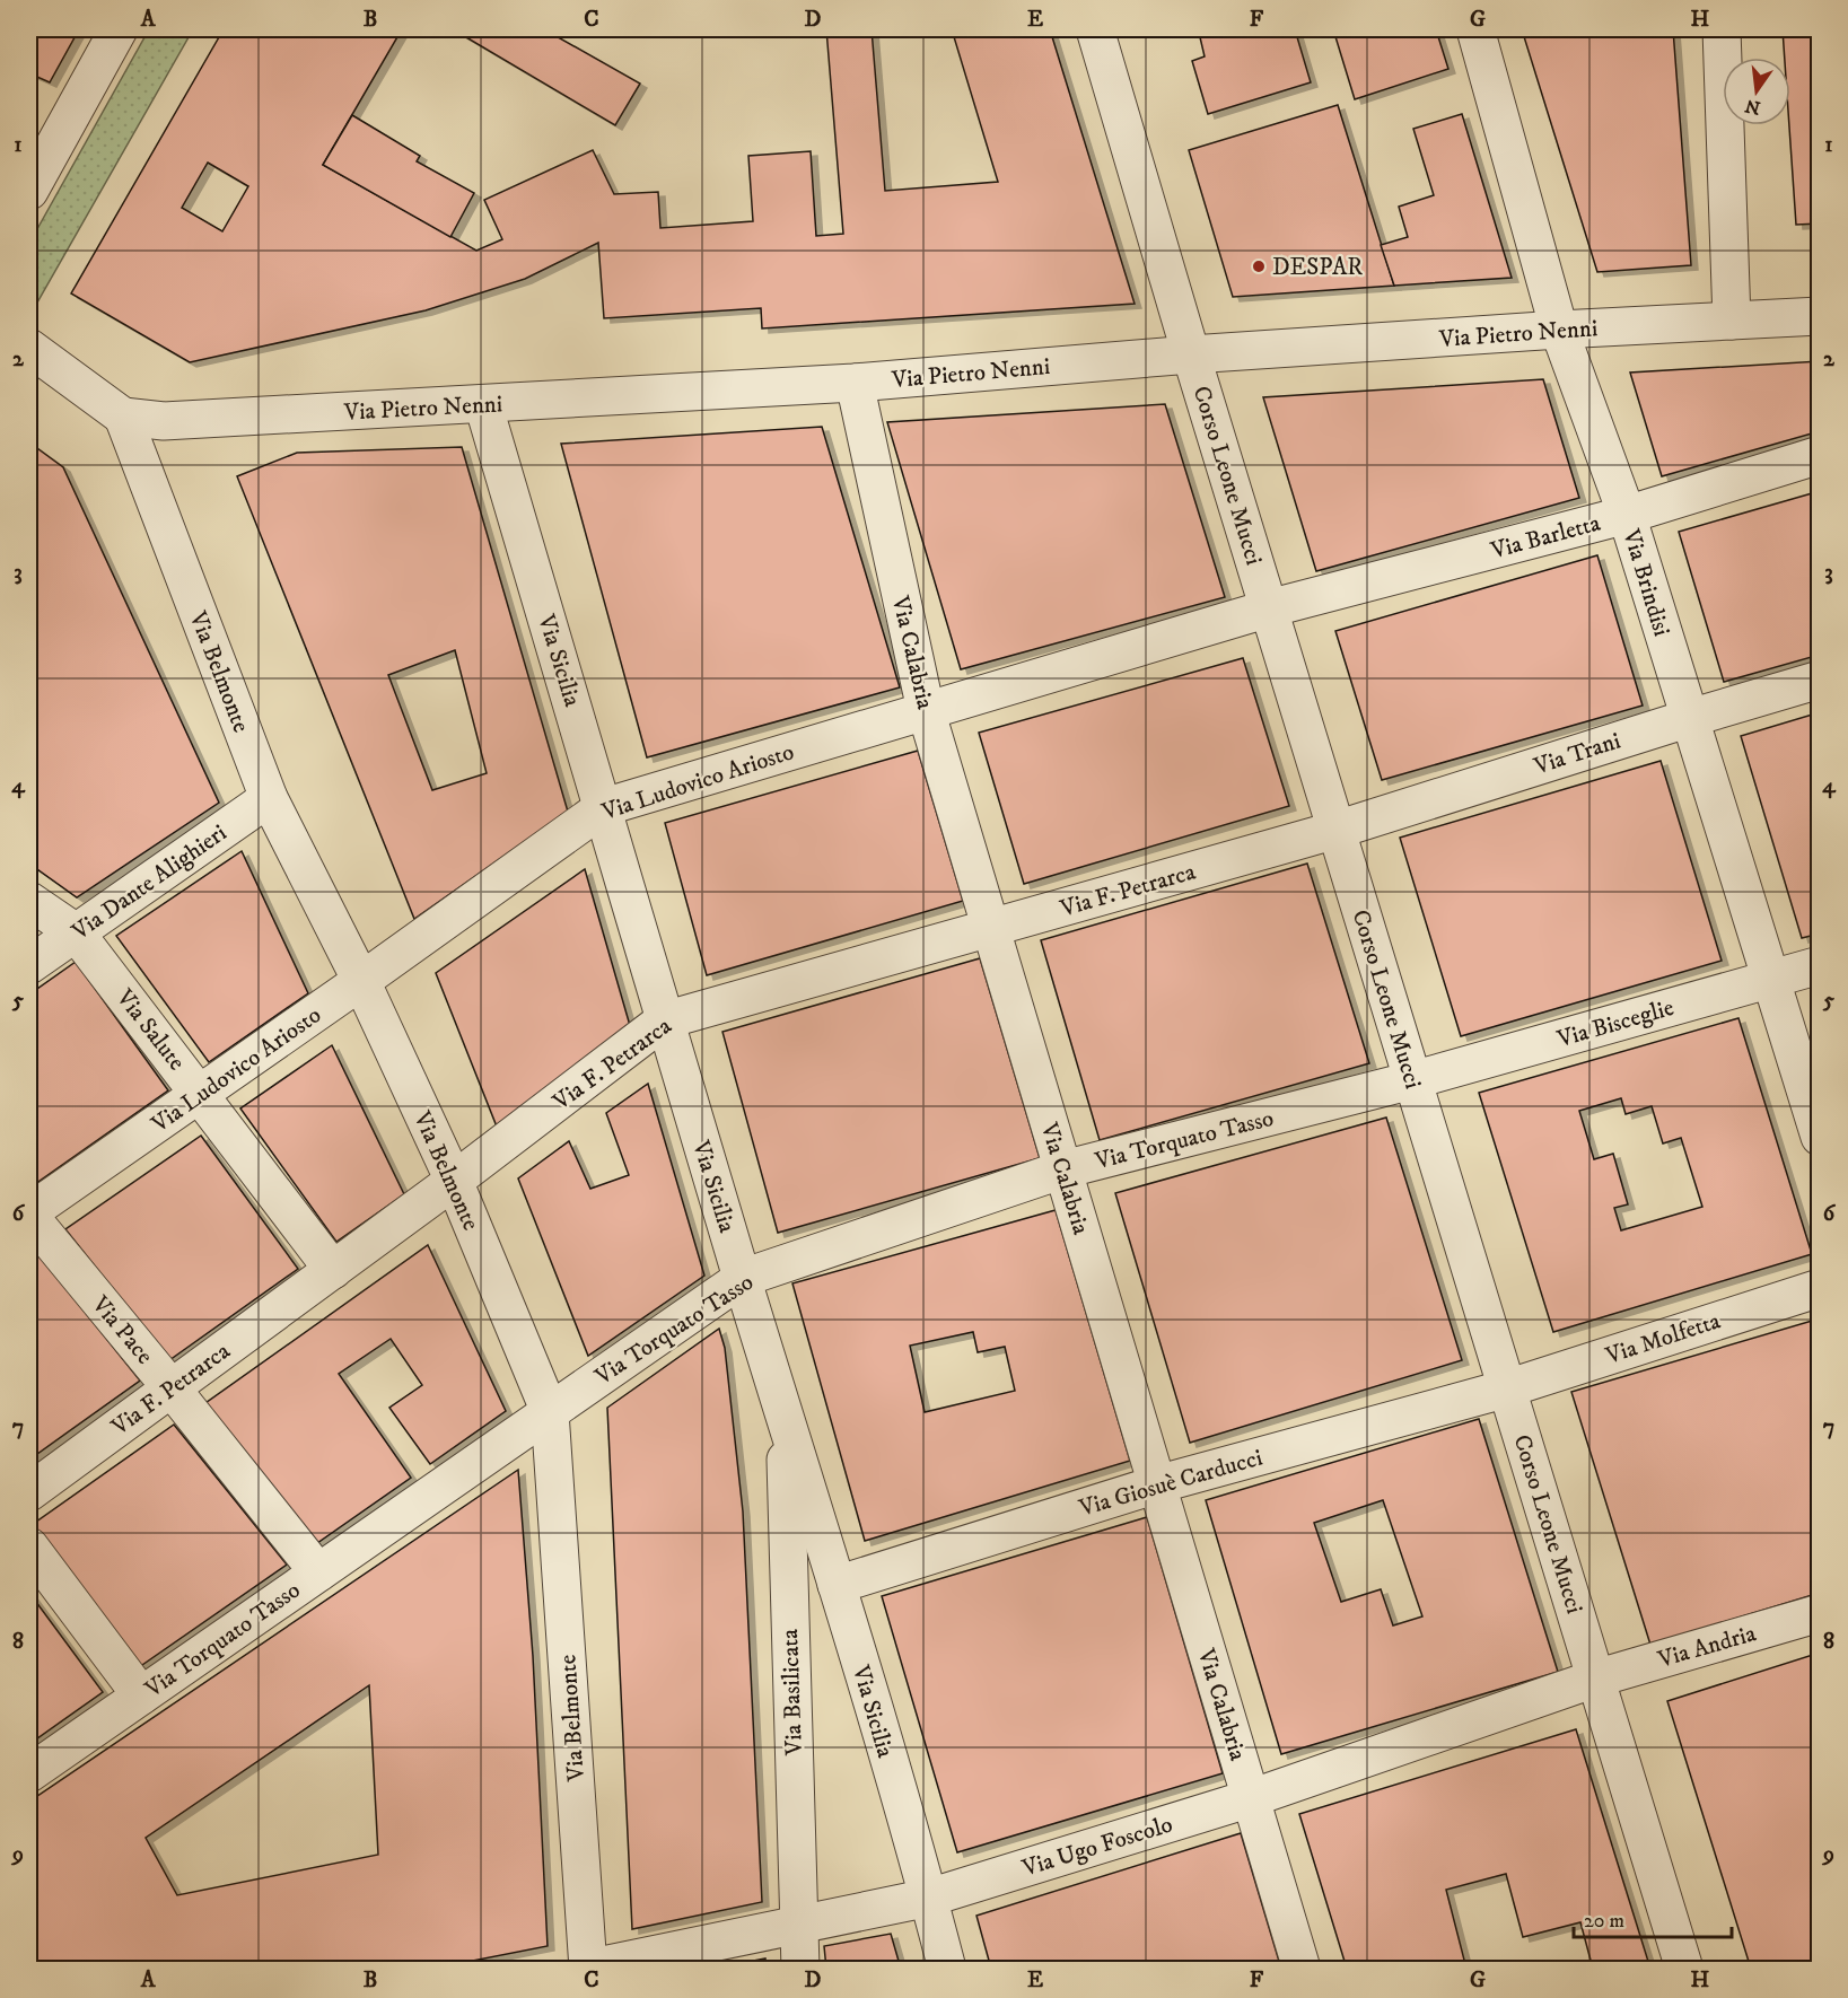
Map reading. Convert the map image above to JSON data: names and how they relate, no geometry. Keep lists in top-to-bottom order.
{
  "streets": {
    "street": [
      "Via Pietro Nenni",
      "Corso Leone Mucci",
      "Via Barletta",
      "Via Brindisi",
      "Via Calabria",
      "Via Sicilia",
      "Via Belmonte",
      "Via Trani",
      "Via Ludovico Ariosto",
      "Via Dante Alighieri",
      "Via F. Petrarca",
      "Via Bisceglie",
      "Via Salute",
      "Via Torquato Tasso",
      "Via Pace",
      "Via Molfetta",
      "Via Giosuè Carducci",
      "Via Andria",
      "Via Basilicata",
      "Via Ugo Foscolo"
    ]
  },
  "crossings": [
    ["Via Pietro Nenni", "Corso Leone Mucci"],
    ["Via Pietro Nenni", "Via Brindisi"],
    ["Via Pietro Nenni", "Via Calabria"],
    ["Via Pietro Nenni", "Via Sicilia"],
    ["Via Pietro Nenni", "Via Belmonte"],
    ["Corso Leone Mucci", "Via Barletta"],
    ["Corso Leone Mucci", "Via Trani"],
    ["Corso Leone Mucci", "Via Ludovico Ariosto"],
    ["Corso Leone Mucci", "Via F. Petrarca"],
    ["Corso Leone Mucci", "Via Bisceglie"],
    ["Corso Leone Mucci", "Via Torquato Tasso"],
    ["Corso Leone Mucci", "Via Molfetta"],
    ["Corso Leone Mucci", "Via Giosuè Carducci"],
    ["Corso Leone Mucci", "Via Andria"],
    ["Corso Leone Mucci", "Via Ugo Foscolo"],
    ["Via Barletta", "Via Brindisi"],
    ["Via Barletta", "Via Ludovico Ariosto"],
    ["Via Brindisi", "Via Trani"],
    ["Via Brindisi", "Via Bisceglie"],
    ["Via Calabria", "Via Ludovico Ariosto"],
    ["Via Calabria", "Via F. Petrarca"],
    ["Via Calabria", "Via Torquato Tasso"],
    ["Via Calabria", "Via Giosuè Carducci"],
    ["Via Calabria", "Via Ugo Foscolo"],
    ["Via Sicilia", "Via Ludovico Ariosto"],
    ["Via Sicilia", "Via F. Petrarca"],
    ["Via Sicilia", "Via Torquato Tasso"],
    ["Via Sicilia", "Via Giosuè Carducci"],
    ["Via Sicilia", "Via Basilicata"],
    ["Via Sicilia", "Via Ugo Foscolo"],
    ["Via Belmonte", "Via Ludovico Ariosto"],
    ["Via Belmonte", "Via Dante Alighieri"],
    ["Via Belmonte", "Via F. Petrarca"],
    ["Via Belmonte", "Via Torquato Tasso"],
    ["Via Belmonte", "Via Ugo Foscolo"],
    ["Via Trani", "Via F. Petrarca"],
    ["Via Ludovico Ariosto", "Via Salute"],
    ["Via Ludovico Ariosto", "Via Pace"],
    ["Via Dante Alighieri", "Via Salute"],
    ["Via F. Petrarca", "Via Salute"],
    ["Via F. Petrarca", "Via Pace"],
    ["Via Bisceglie", "Via Torquato Tasso"],
    ["Via Torquato Tasso", "Via Pace"],
    ["Via Molfetta", "Via Giosuè Carducci"],
    ["Via Andria", "Via Ugo Foscolo"],
    ["Via Basilicata", "Via Ugo Foscolo"]
  ],
  "places": ["DESPAR"],
  "scale_bar": "20 m",
  "north": "bottom",
  "grid": {
    "columns": [
      "A",
      "B",
      "C",
      "D",
      "E",
      "F",
      "G",
      "H"
    ],
    "rows": [
      "1",
      "2",
      "3",
      "4",
      "5",
      "6",
      "7",
      "8",
      "9"
    ]
  }
}
